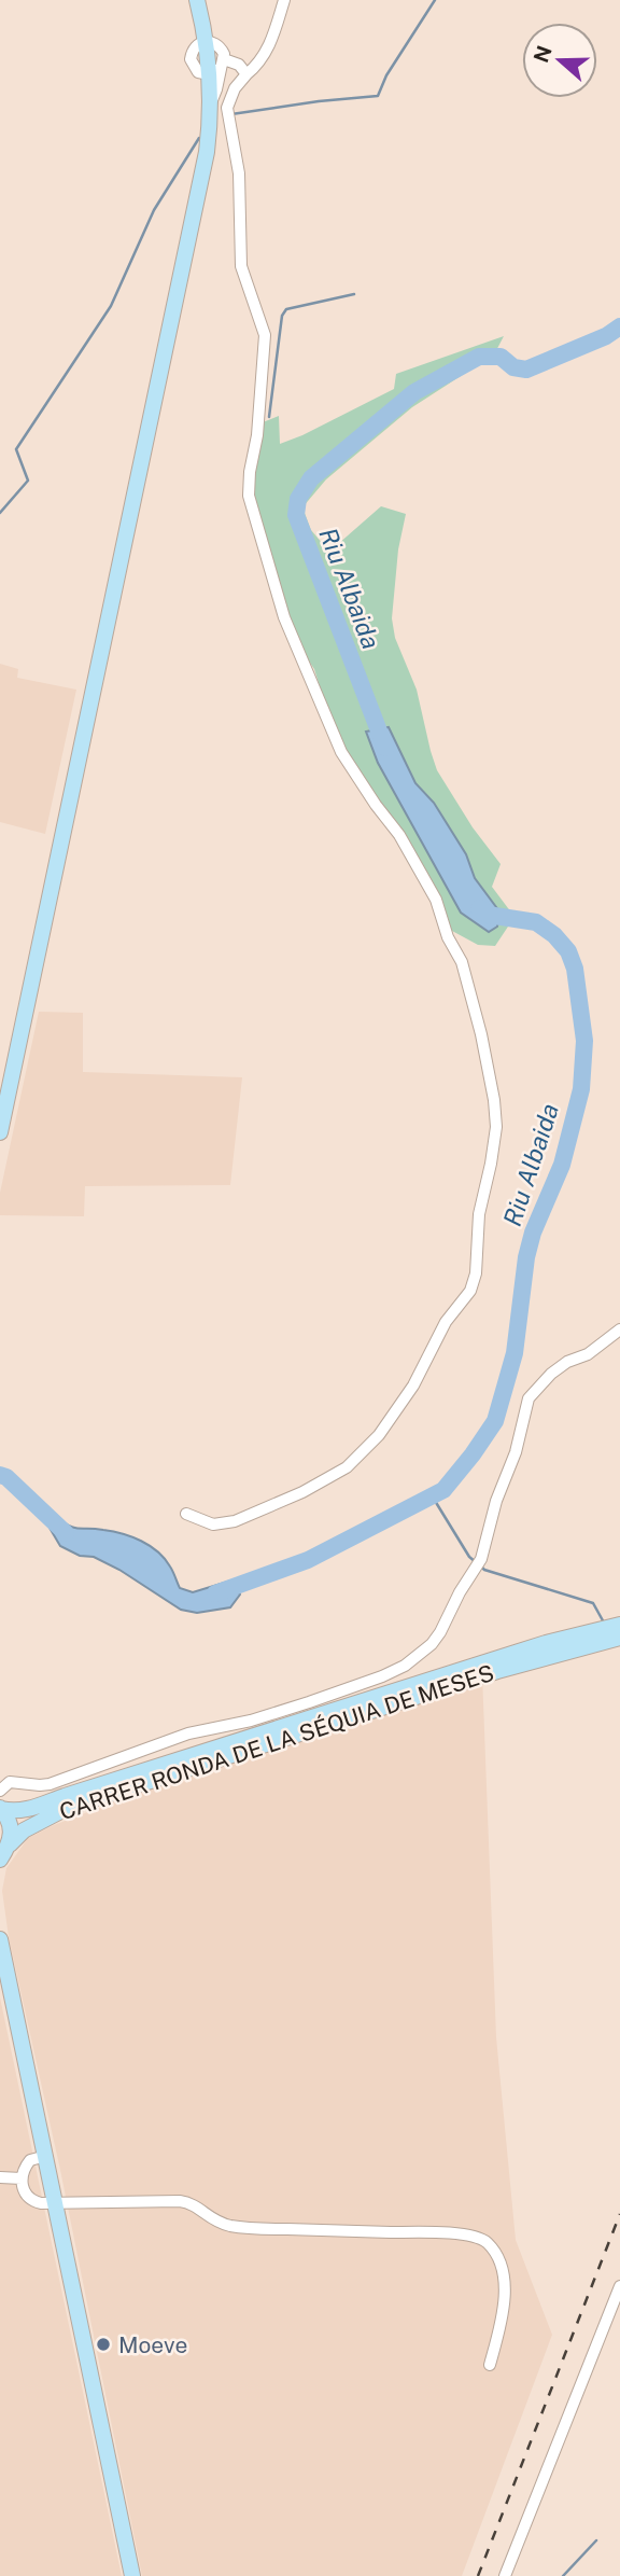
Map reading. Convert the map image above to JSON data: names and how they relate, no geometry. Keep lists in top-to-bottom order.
{
  "streets": {
    "street": ["CARRER RONDA DE LA SÉQUIA DE MESES"]
  },
  "water": ["Riu Albaida"],
  "places": ["Moeve"],
  "north": "left"
}
